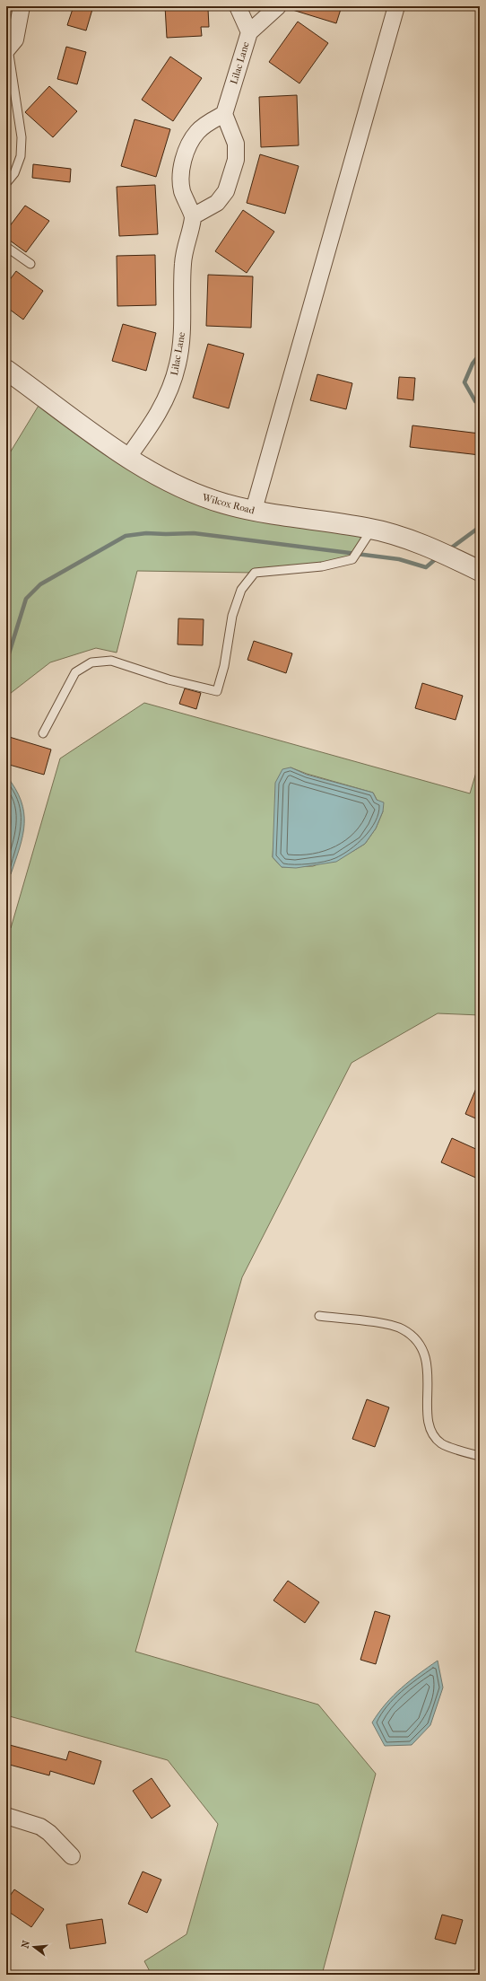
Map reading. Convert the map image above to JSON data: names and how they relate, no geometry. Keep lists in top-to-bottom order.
{
  "streets": {
    "street": ["Lilac Lane", "Wilcox Road"]
  },
  "crossings": [
    ["Lilac Lane", "Wilcox Road"]
  ],
  "north": "left"
}
